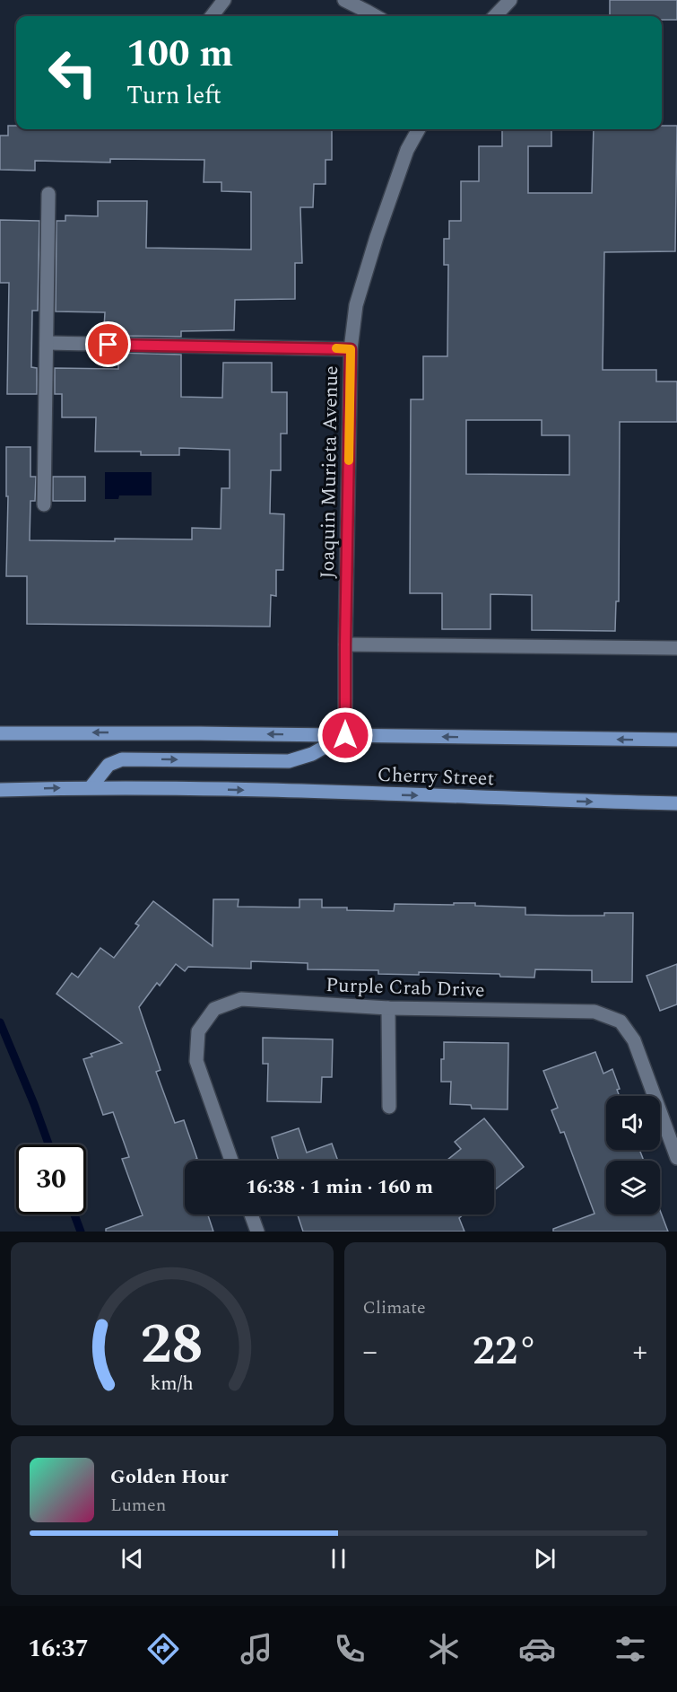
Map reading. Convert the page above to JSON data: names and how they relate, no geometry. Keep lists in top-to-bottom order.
{
  "streets": {
    "main road": ["Cherry Street"],
    "street": ["Joaquin Murieta Avenue", "Purple Crab Drive"]
  },
  "crossings": [
    ["Joaquin Murieta Avenue", "Cherry Street"]
  ],
  "page": {
    "turn": ["100 m", "Turn left"],
    "limit": "30",
    "trip": "16:38 · 1 min · 160 m",
    "tile": "Climate",
    "heat": ["−", "22°", "+"],
    "song": ["Golden Hour", "Lumen"],
    "tabs": "16:37",
    "gauge": ["28", "km/h"]
  }
}
